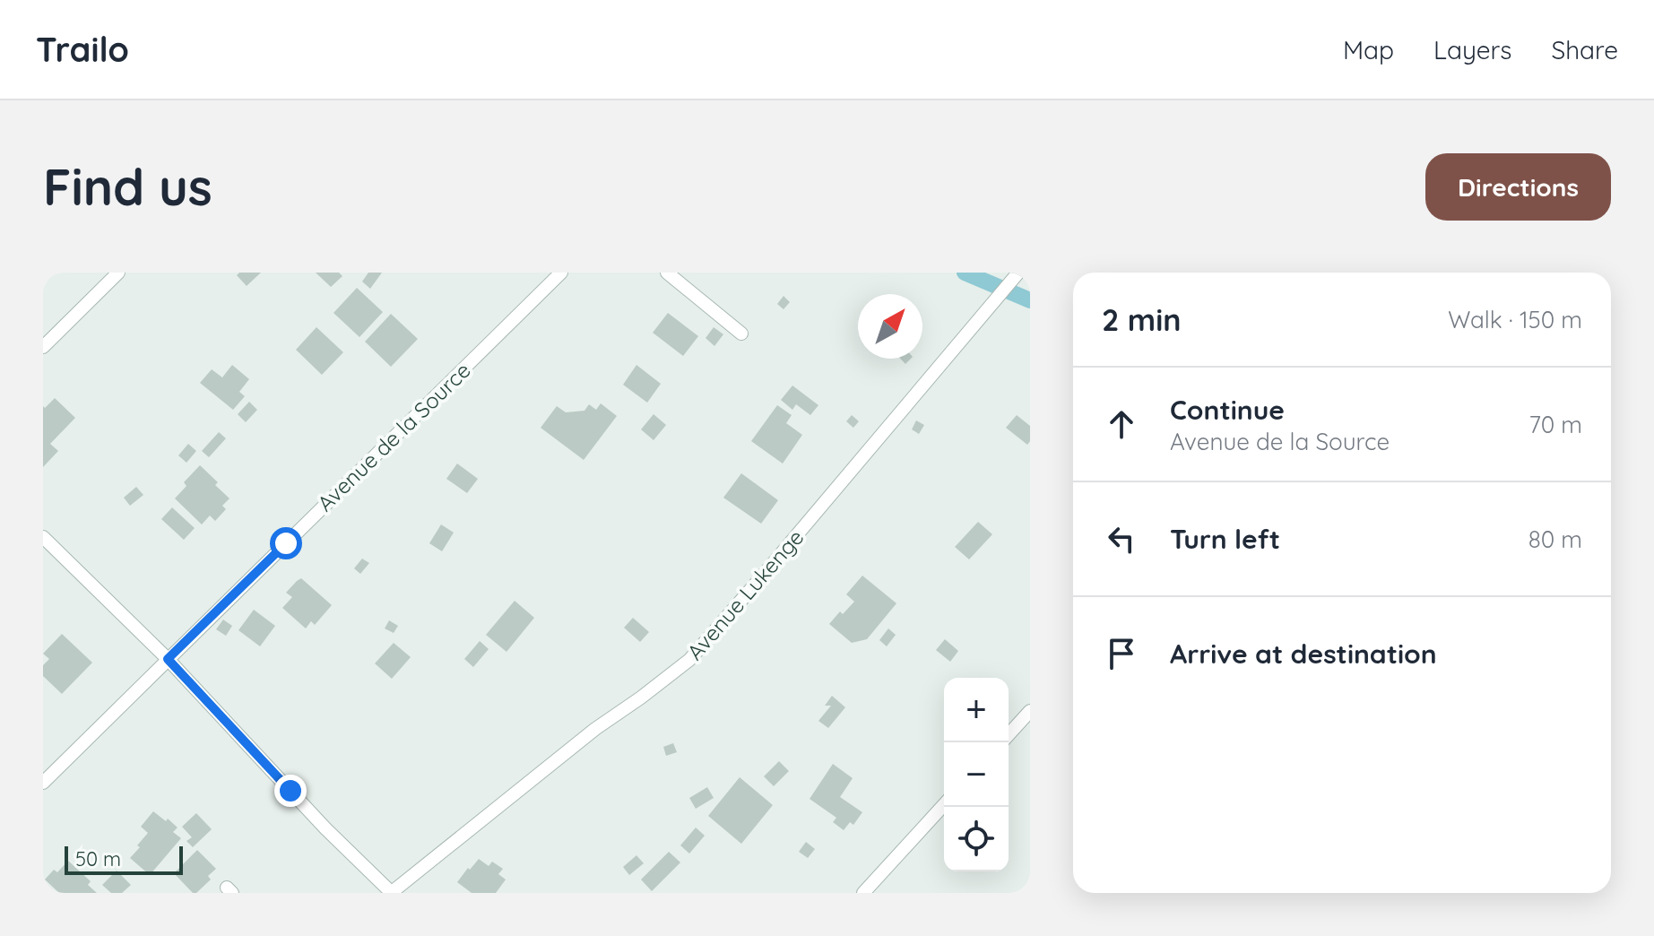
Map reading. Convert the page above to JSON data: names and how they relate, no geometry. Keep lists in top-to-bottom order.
{
  "streets": {
    "street": ["Avenue de la Source", "Avenue Lukenge"]
  },
  "scale_bar": "50 m",
  "north": "top right",
  "page": {
    "header": "Trailo",
    "nav": ["Map", "Layers", "Share"],
    "buttons": "Directions",
    "title": "Find us",
    "heading": ["2 min", "Walk · 150 m"],
    "list": [
      ["Continue", "Avenue de la Source", "70 m"],
      ["Turn left", "80 m"],
      "Arrive at destination"
    ],
    "map_buttons": ["+", "−"],
    "scale": "50 m"
  }
}
